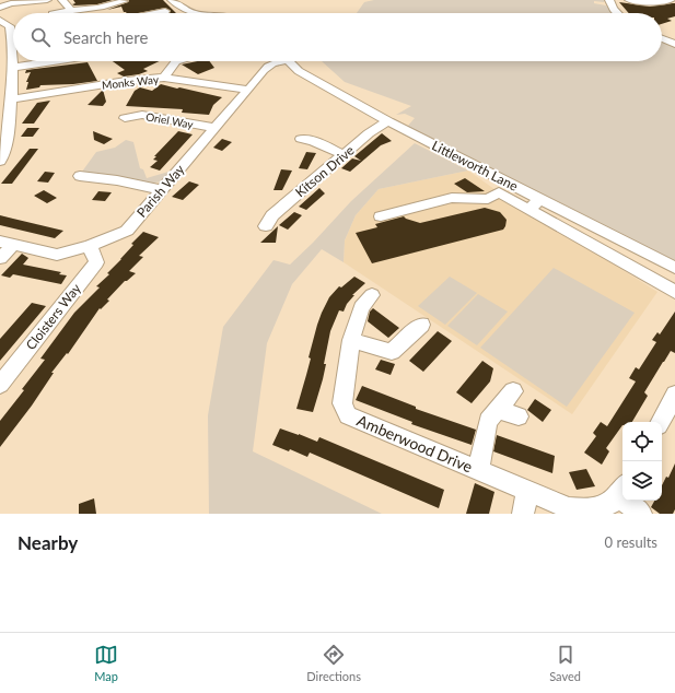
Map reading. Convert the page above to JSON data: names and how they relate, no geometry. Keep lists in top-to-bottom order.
{
  "streets": {
    "street": [
      "Monks Way",
      "Oriel Way",
      "Littleworth Lane",
      "Kitson Drive",
      "Parish Way",
      "Cloisters Way",
      "Amberwood Drive"
    ]
  },
  "crossings": [
    ["Monks Way", "Parish Way"],
    ["Oriel Way", "Parish Way"],
    ["Littleworth Lane", "Kitson Drive"],
    ["Parish Way", "Cloisters Way"]
  ],
  "page": {
    "search": "Search here",
    "heading": ["Nearby", "0 results"],
    "nav": ["Map", "Directions", "Saved"]
  }
}
